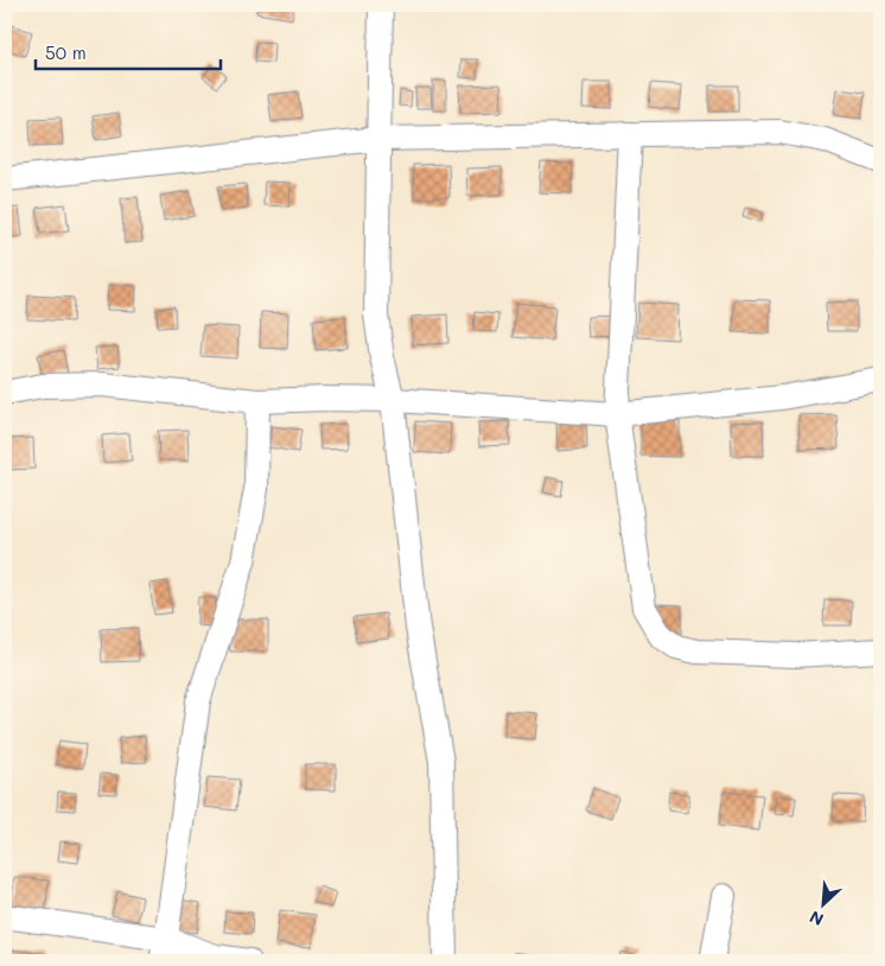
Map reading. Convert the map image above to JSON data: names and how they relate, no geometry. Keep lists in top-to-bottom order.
{
  "scale_bar": "50 m",
  "north": "bottom left"
}
